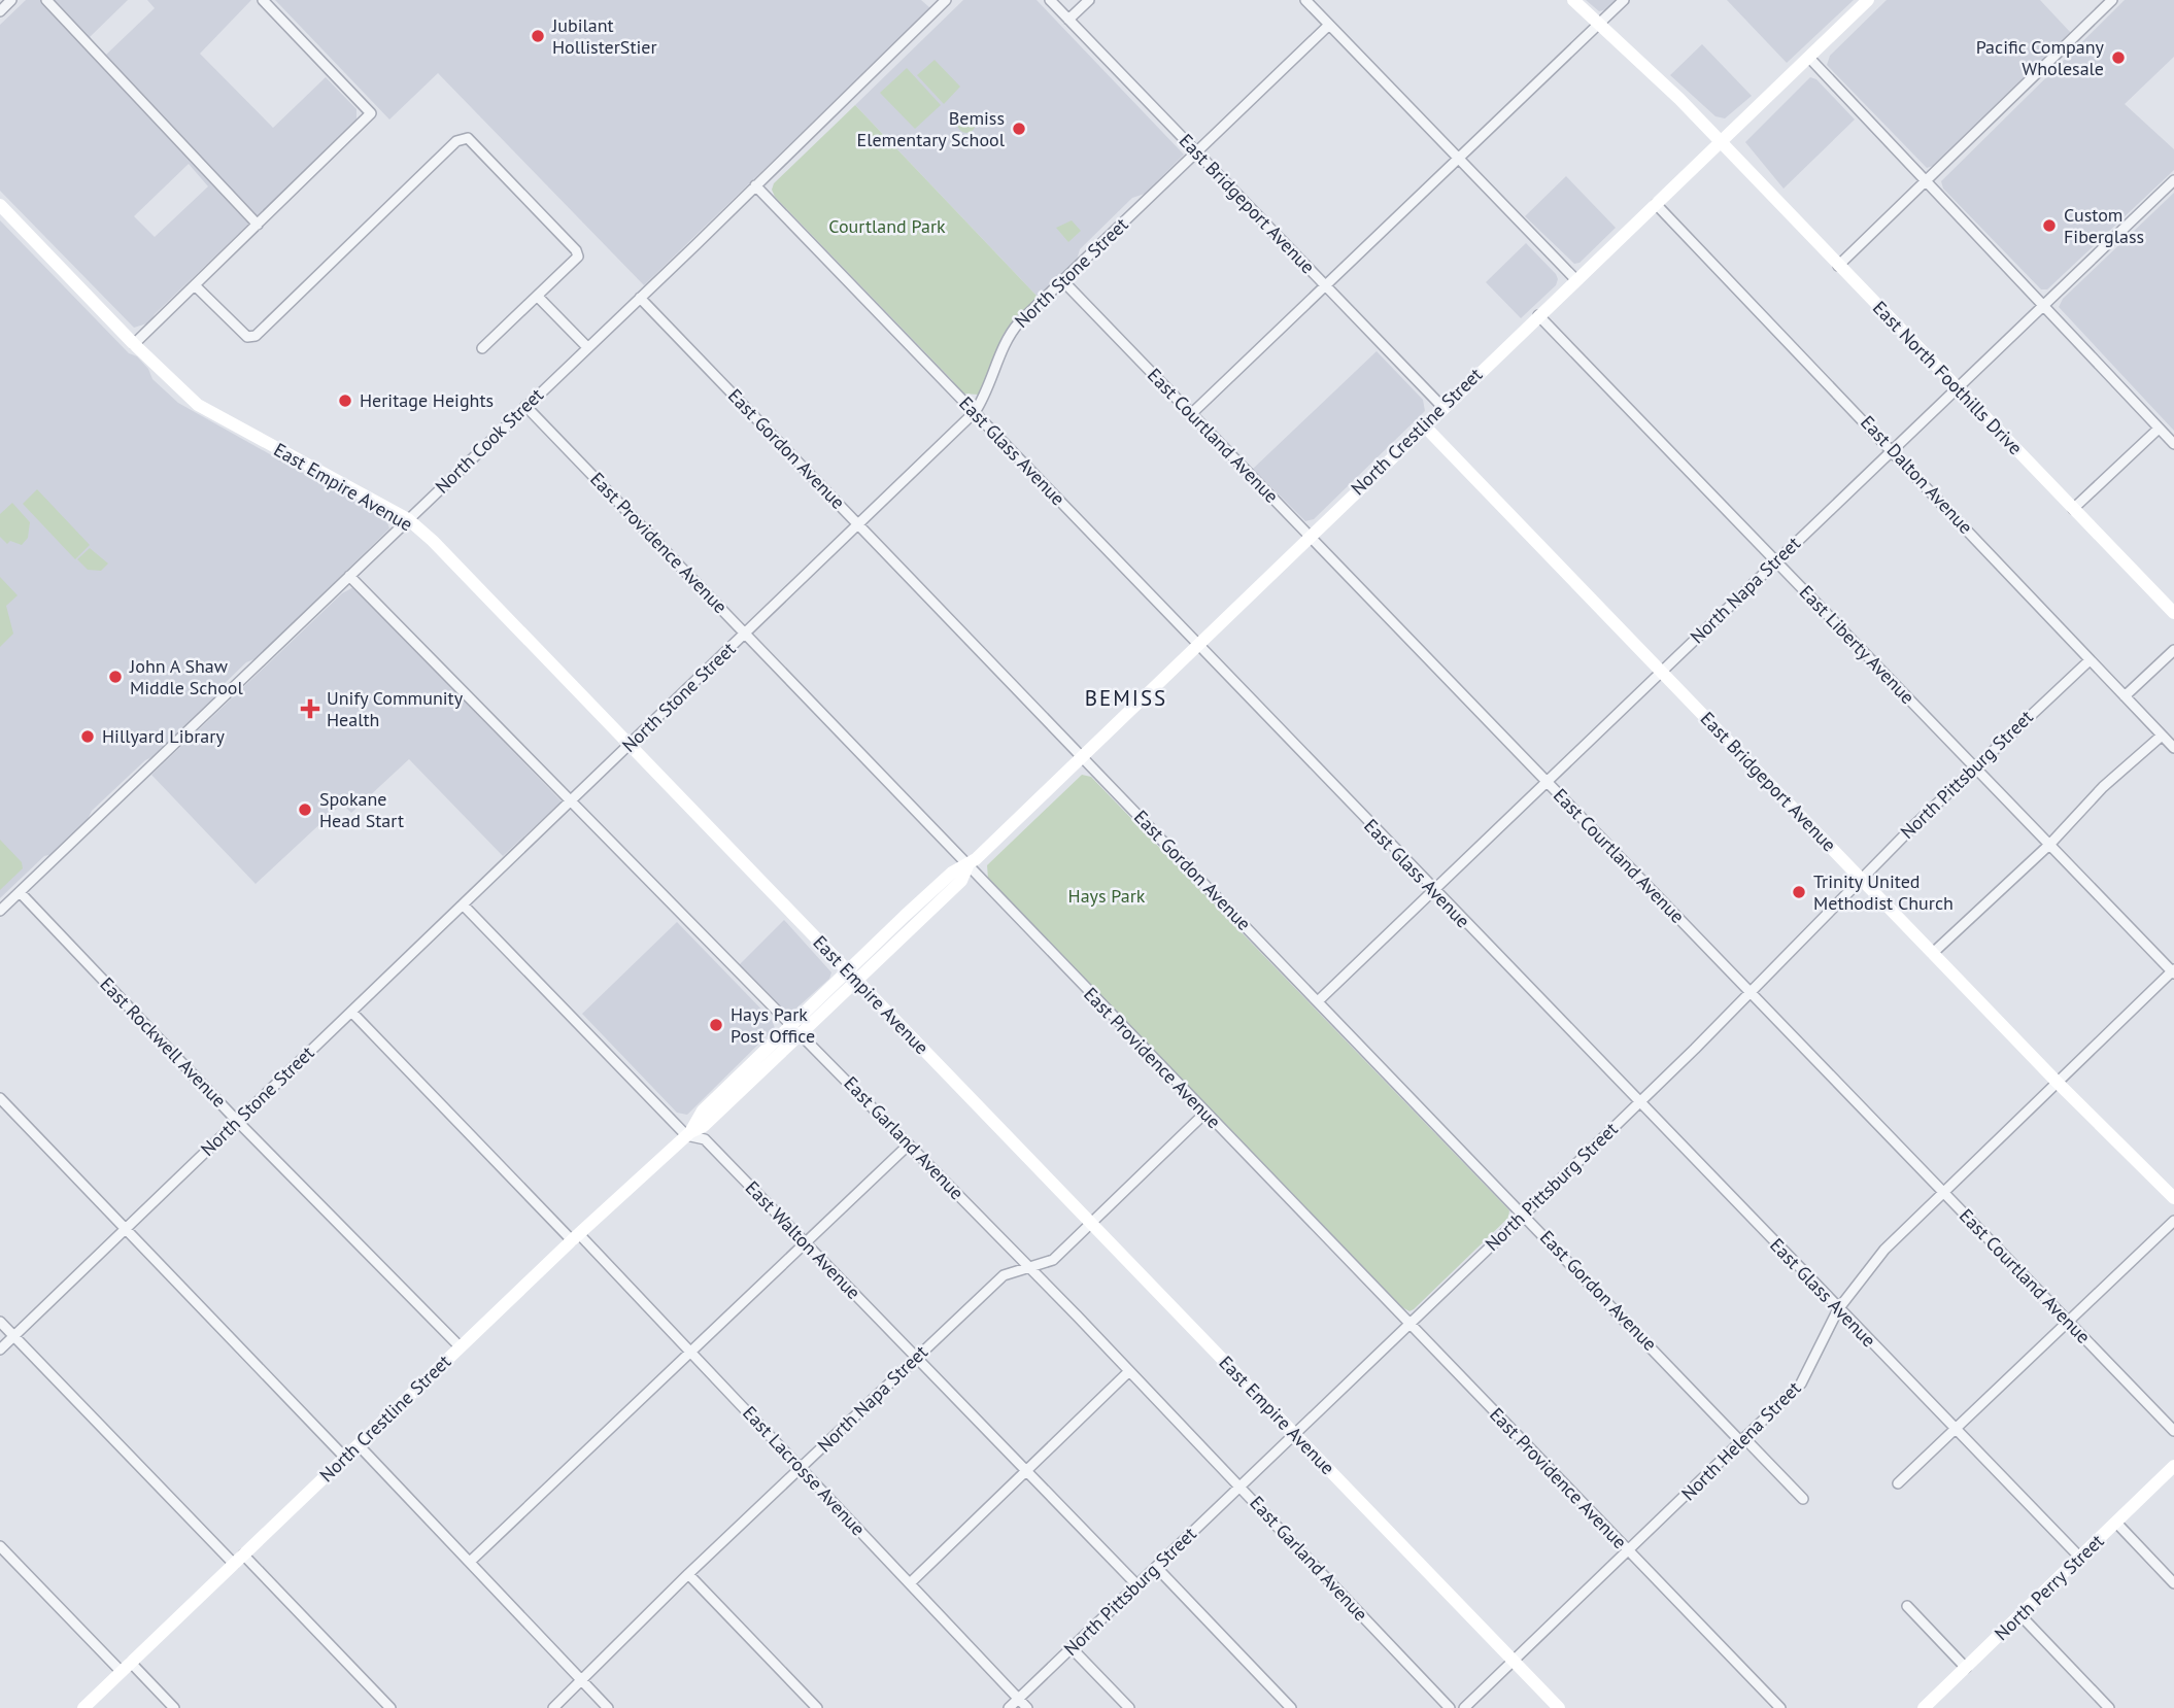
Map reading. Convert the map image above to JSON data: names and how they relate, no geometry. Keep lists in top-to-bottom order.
{
  "streets": {
    "street": [
      "East Bridgeport Avenue",
      "North Stone Street",
      "East North Foothills Drive",
      "North Crestline Street",
      "East Courtland Avenue",
      "North Cook Street",
      "East Gordon Avenue",
      "East Glass Avenue",
      "East Dalton Avenue",
      "East Empire Avenue",
      "East Providence Avenue",
      "North Napa Street",
      "East Liberty Avenue",
      "North Pittsburg Street",
      "East Rockwell Avenue",
      "East Garland Avenue",
      "East Walton Avenue",
      "North Helena Street",
      "East Lacrosse Avenue",
      "North Perry Street"
    ]
  },
  "crossings": [
    ["East Bridgeport Avenue", "North Stone Street"],
    ["East Bridgeport Avenue", "North Crestline Street"],
    ["East Bridgeport Avenue", "North Napa Street"],
    ["East Bridgeport Avenue", "North Pittsburg Street"],
    ["East Bridgeport Avenue", "North Helena Street"],
    ["North Stone Street", "East Courtland Avenue"],
    ["North Stone Street", "East Gordon Avenue"],
    ["North Stone Street", "East Glass Avenue"],
    ["North Stone Street", "East Empire Avenue"],
    ["North Stone Street", "East Providence Avenue"],
    ["North Stone Street", "East Rockwell Avenue"],
    ["North Stone Street", "East Garland Avenue"],
    ["North Stone Street", "East Walton Avenue"],
    ["North Stone Street", "East Lacrosse Avenue"],
    ["East North Foothills Drive", "North Crestline Street"],
    ["East North Foothills Drive", "North Napa Street"],
    ["North Crestline Street", "East Courtland Avenue"],
    ["North Crestline Street", "East Gordon Avenue"],
    ["North Crestline Street", "East Glass Avenue"],
    ["North Crestline Street", "East Dalton Avenue"],
    ["North Crestline Street", "East Empire Avenue"],
    ["North Crestline Street", "East Providence Avenue"],
    ["North Crestline Street", "East Liberty Avenue"],
    ["North Crestline Street", "East Rockwell Avenue"],
    ["North Crestline Street", "East Garland Avenue"],
    ["North Crestline Street", "East Walton Avenue"],
    ["North Crestline Street", "East Lacrosse Avenue"],
    ["East Courtland Avenue", "North Napa Street"],
    ["East Courtland Avenue", "North Pittsburg Street"],
    ["East Courtland Avenue", "North Helena Street"],
    ["North Cook Street", "East Gordon Avenue"],
    ["North Cook Street", "East Glass Avenue"],
    ["North Cook Street", "East Empire Avenue"],
    ["North Cook Street", "East Providence Avenue"],
    ["North Cook Street", "East Rockwell Avenue"],
    ["North Cook Street", "East Garland Avenue"],
    ["East Gordon Avenue", "North Napa Street"],
    ["East Gordon Avenue", "North Pittsburg Street"],
    ["East Gordon Avenue", "North Helena Street"],
    ["East Glass Avenue", "North Napa Street"],
    ["East Glass Avenue", "North Pittsburg Street"],
    ["East Glass Avenue", "North Helena Street"],
    ["East Glass Avenue", "North Perry Street"],
    ["East Dalton Avenue", "North Napa Street"],
    ["East Dalton Avenue", "North Pittsburg Street"],
    ["East Empire Avenue", "North Napa Street"],
    ["East Empire Avenue", "North Pittsburg Street"],
    ["East Empire Avenue", "North Helena Street"],
    ["East Providence Avenue", "North Napa Street"],
    ["East Providence Avenue", "North Pittsburg Street"],
    ["East Providence Avenue", "North Helena Street"],
    ["North Napa Street", "East Liberty Avenue"],
    ["North Napa Street", "East Garland Avenue"],
    ["North Napa Street", "East Walton Avenue"],
    ["North Napa Street", "East Lacrosse Avenue"],
    ["East Liberty Avenue", "North Pittsburg Street"],
    ["East Liberty Avenue", "North Helena Street"],
    ["North Pittsburg Street", "East Garland Avenue"],
    ["North Pittsburg Street", "East Walton Avenue"],
    ["North Pittsburg Street", "East Lacrosse Avenue"]
  ],
  "districts": ["BEMISS"],
  "parks": ["Courtland Park", "Hays Park"],
  "places": {
    "other": [
      "Jubilant HollisterStier",
      "Pacific Company Wholesale",
      "Bemiss Elementary School",
      "Custom Fiberglass",
      "Heritage Heights",
      "John A Shaw Middle School",
      "Hillyard Library",
      "Spokane Head Start",
      "Trinity United Methodist Church",
      "Hays Park Post Office"
    ],
    "health": ["Unify Community Health"]
  }
}
